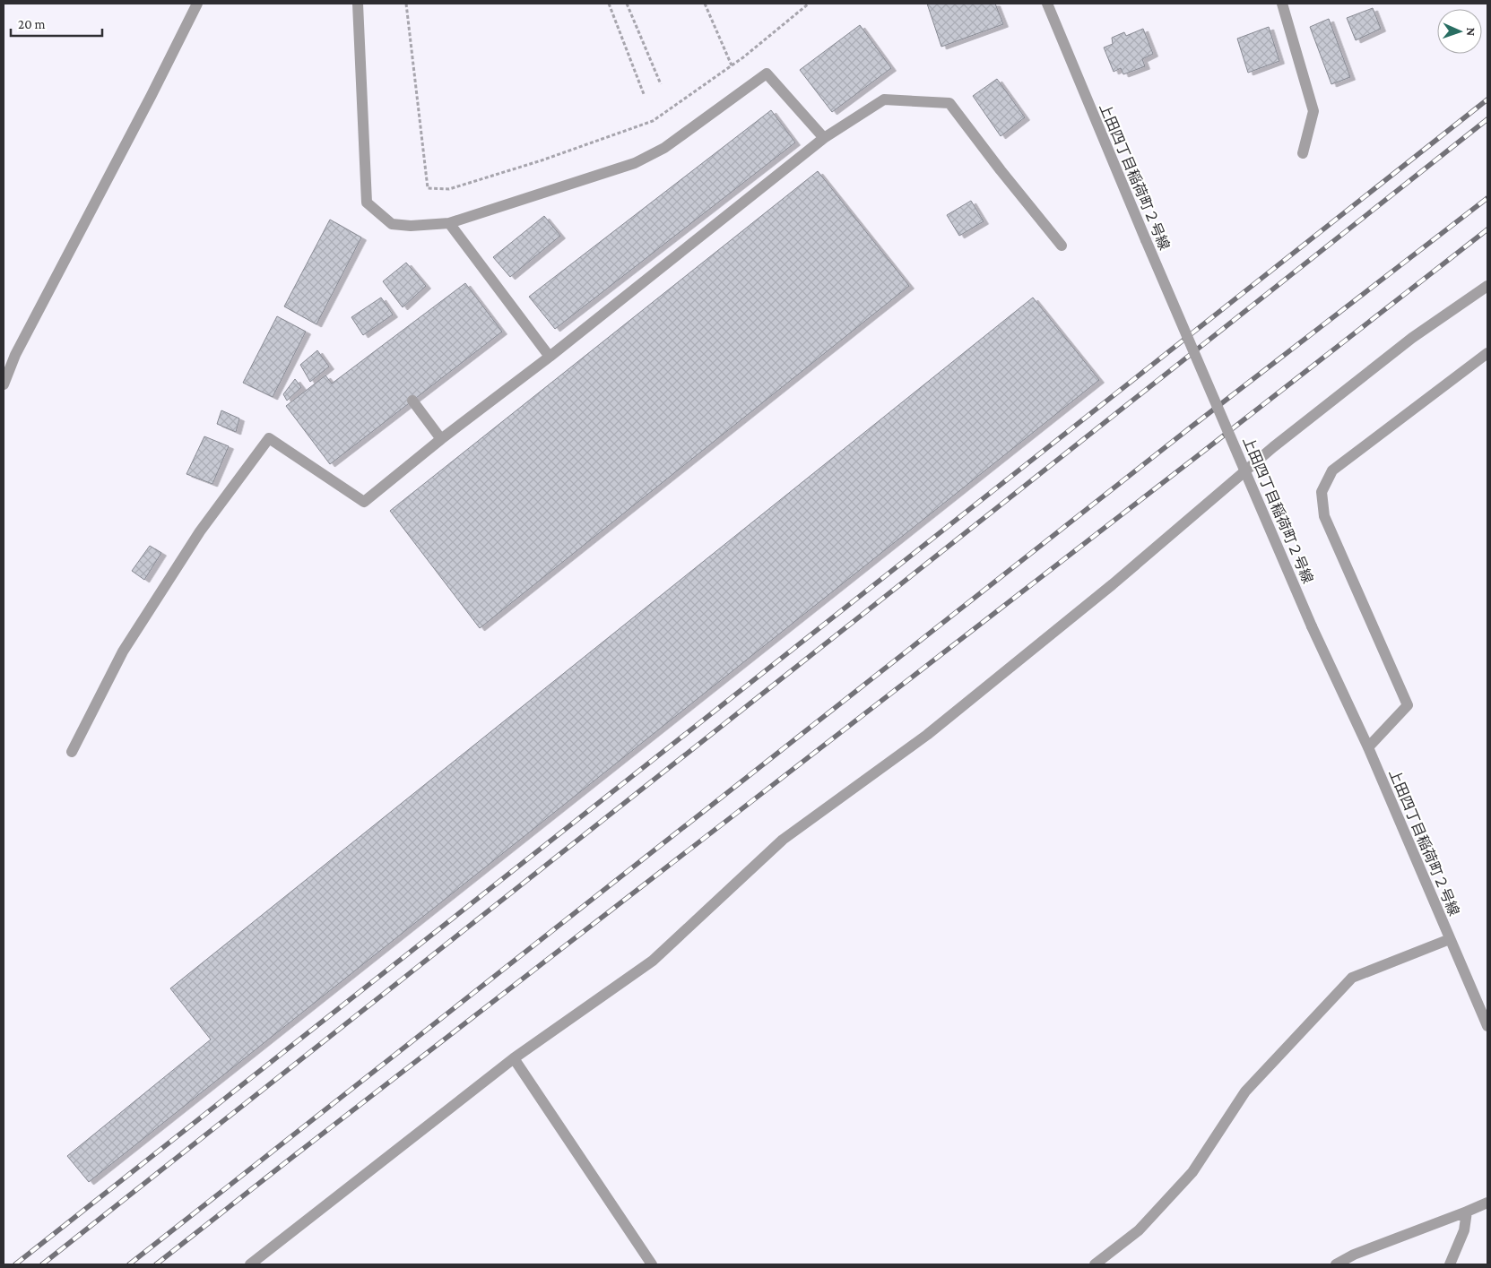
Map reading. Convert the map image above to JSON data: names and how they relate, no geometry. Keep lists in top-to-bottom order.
{
  "streets": {
    "street": ["上田四丁目稲荷町２号線"]
  },
  "scale_bar": "20 m",
  "north": "right"
}
